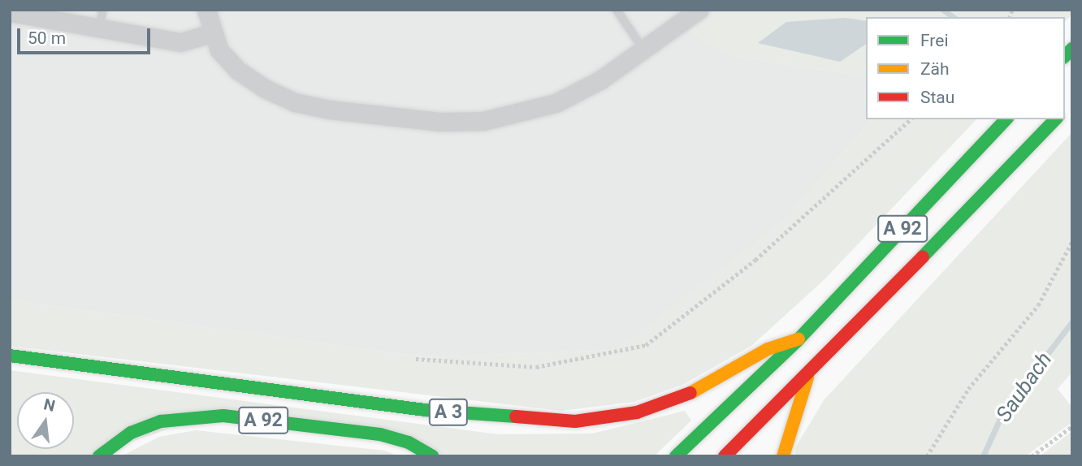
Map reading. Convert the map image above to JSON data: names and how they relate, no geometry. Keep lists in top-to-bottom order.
{
  "streets": {
    "highway": ["A 92", "A 3"]
  },
  "crossings": [
    ["A 92", "A 3"]
  ],
  "water": ["Saubach"],
  "legend": ["Frei", "Zäh", "Stau"],
  "scale_bar": "50 m",
  "north": "top"
}
